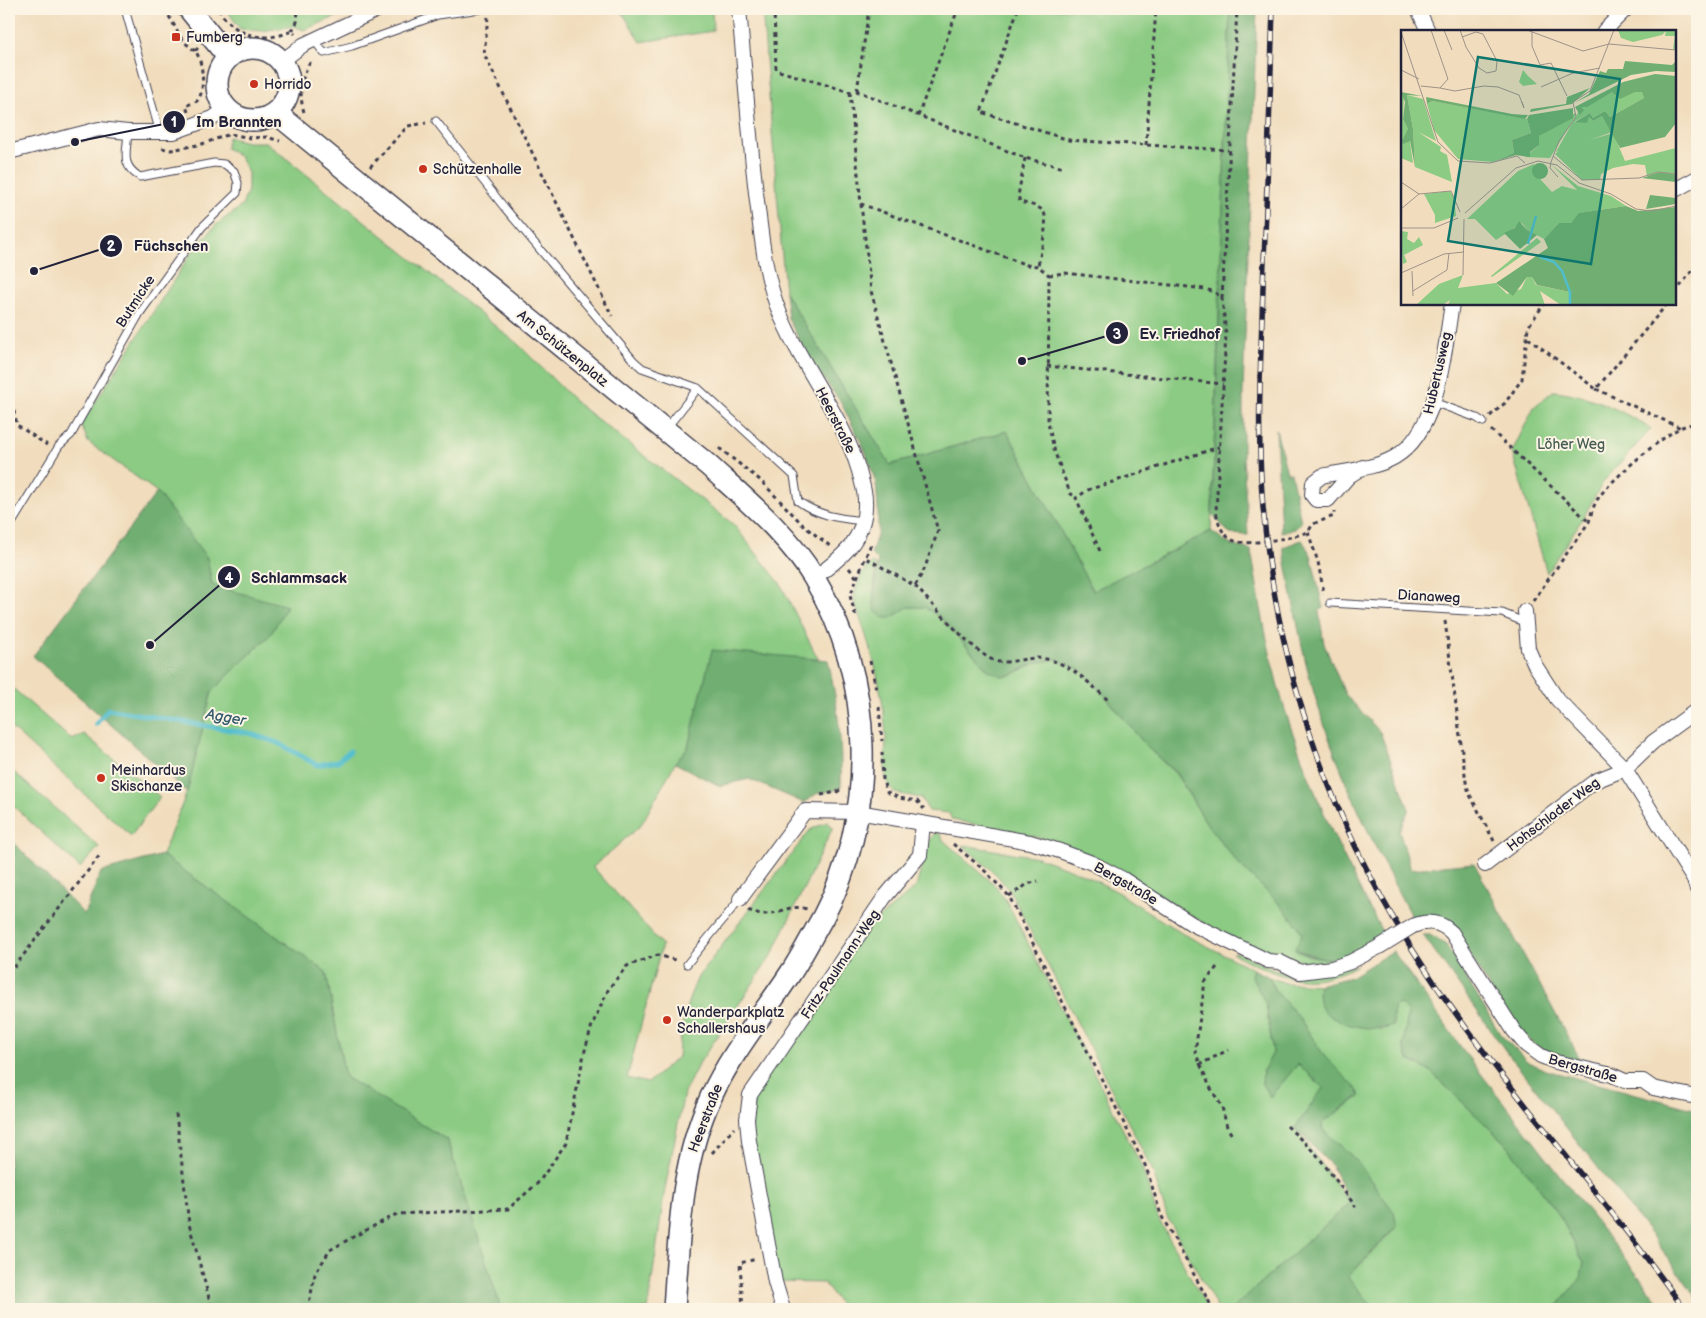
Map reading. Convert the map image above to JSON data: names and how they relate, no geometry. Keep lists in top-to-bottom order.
{
  "streets": {
    "main road": ["Am Schützenplatz", "Heerstraße"],
    "street": [
      "Hubertusweg",
      "Hohschlader Weg",
      "Bergstraße",
      "Fritz-Paulmann-Weg"
    ],
    "lane": ["Butmicke", "Dianaweg"]
  },
  "crossings": [
    ["Am Schützenplatz", "Heerstraße"],
    ["Heerstraße", "Bergstraße"],
    ["Bergstraße", "Fritz-Paulmann-Weg"]
  ],
  "water": ["Agger"],
  "parks": ["Löher Weg"],
  "places": {
    "transit": ["Fumberg"],
    "other": [
      "Horrido",
      "Im Brannten",
      "Schützenhalle",
      "Füchschen",
      "Ev. Friedhof",
      "Schlammsack",
      "Meinhardus Skischanze",
      "Wanderparkplatz Schallershaus"
    ]
  }
}
